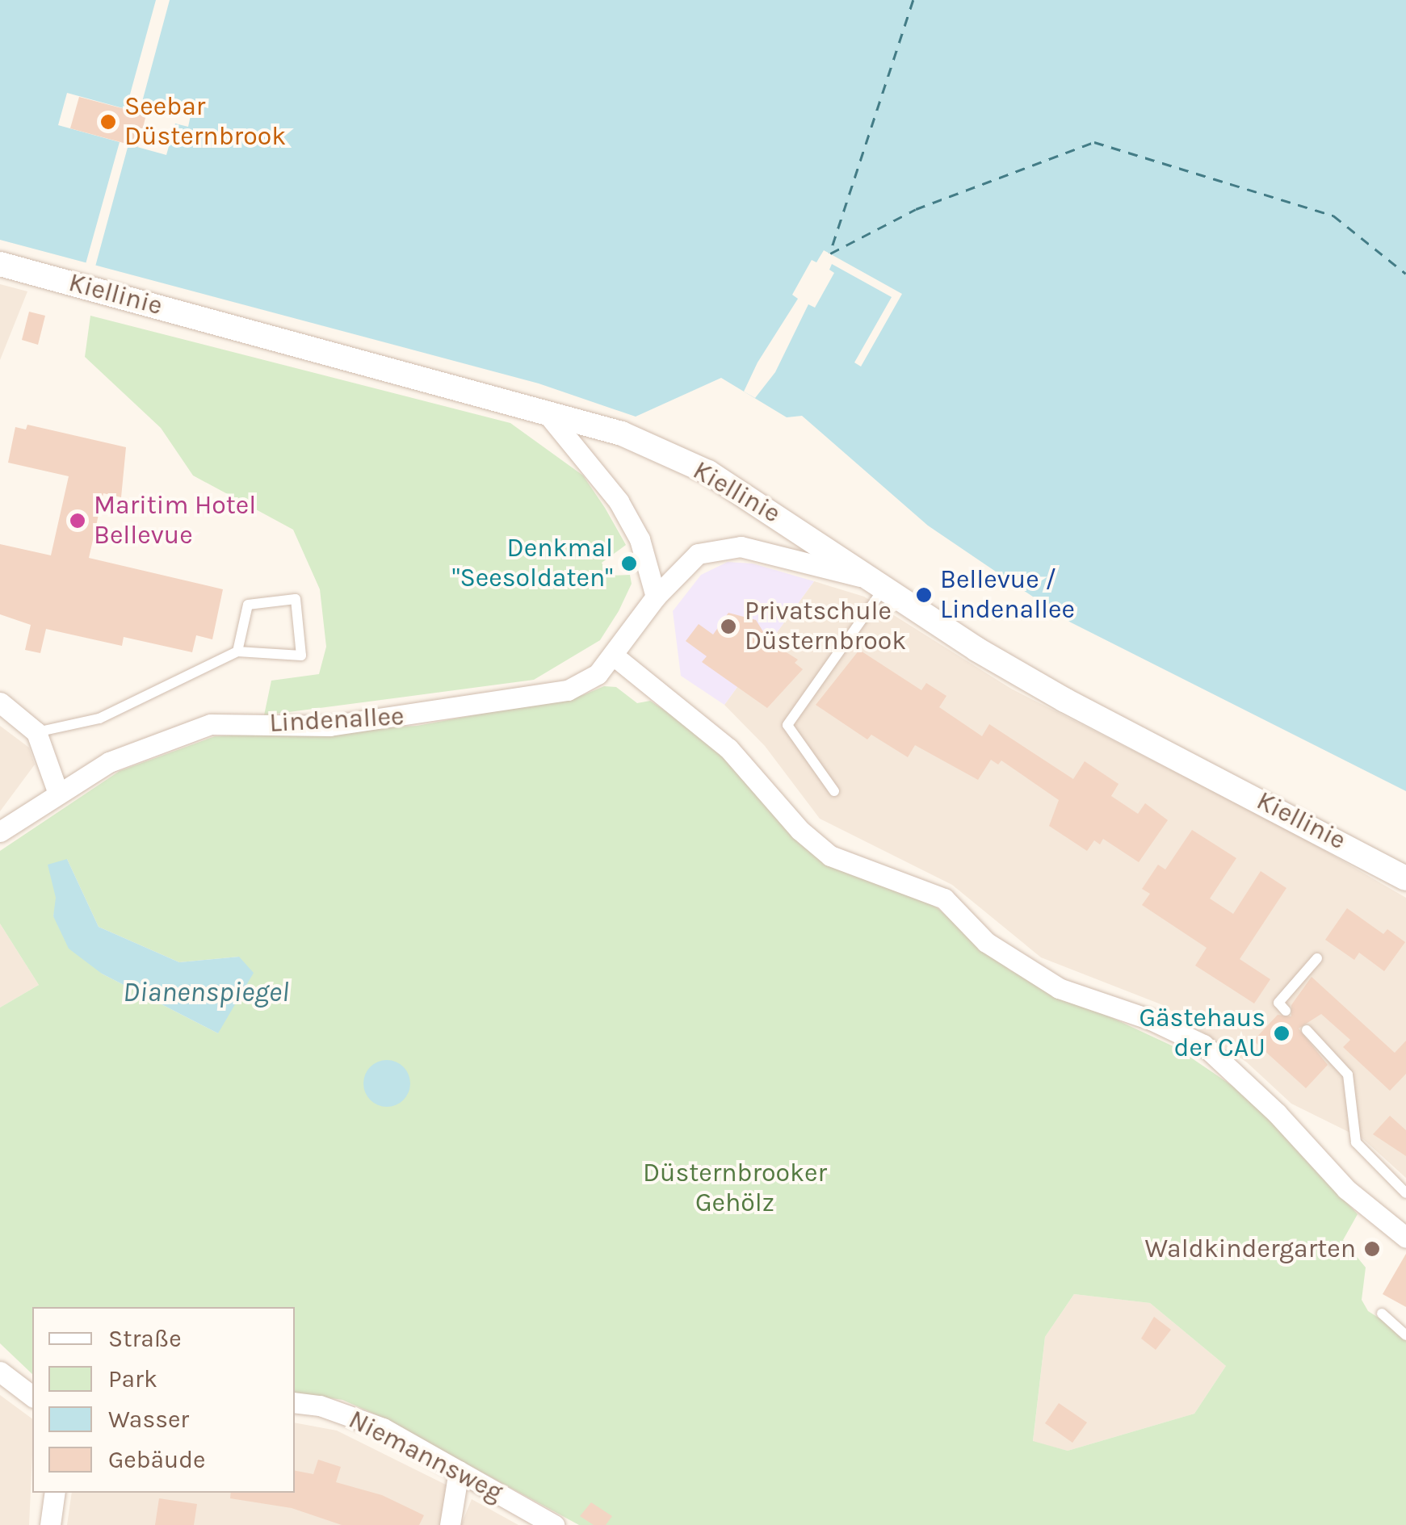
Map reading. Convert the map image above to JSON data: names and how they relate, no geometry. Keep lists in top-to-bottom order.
{
  "streets": {
    "street": ["Kiellinie", "Lindenallee", "Niemannsweg"]
  },
  "crossings": [
    ["Kiellinie", "Lindenallee"]
  ],
  "water": ["Dianenspiegel"],
  "parks": ["Düsternbrooker Gehölz"],
  "places": [
    "Seebar Düsternbrook",
    "Maritim Hotel Bellevue",
    "Denkmal \"Seesoldaten\"",
    "Bellevue / Lindenallee",
    "Privatschule Düsternbrook",
    "Gästehaus der CAU",
    "Waldkindergarten"
  ],
  "legend": [
    "Straße",
    "Park",
    "Wasser",
    "Gebäude"
  ]
}
